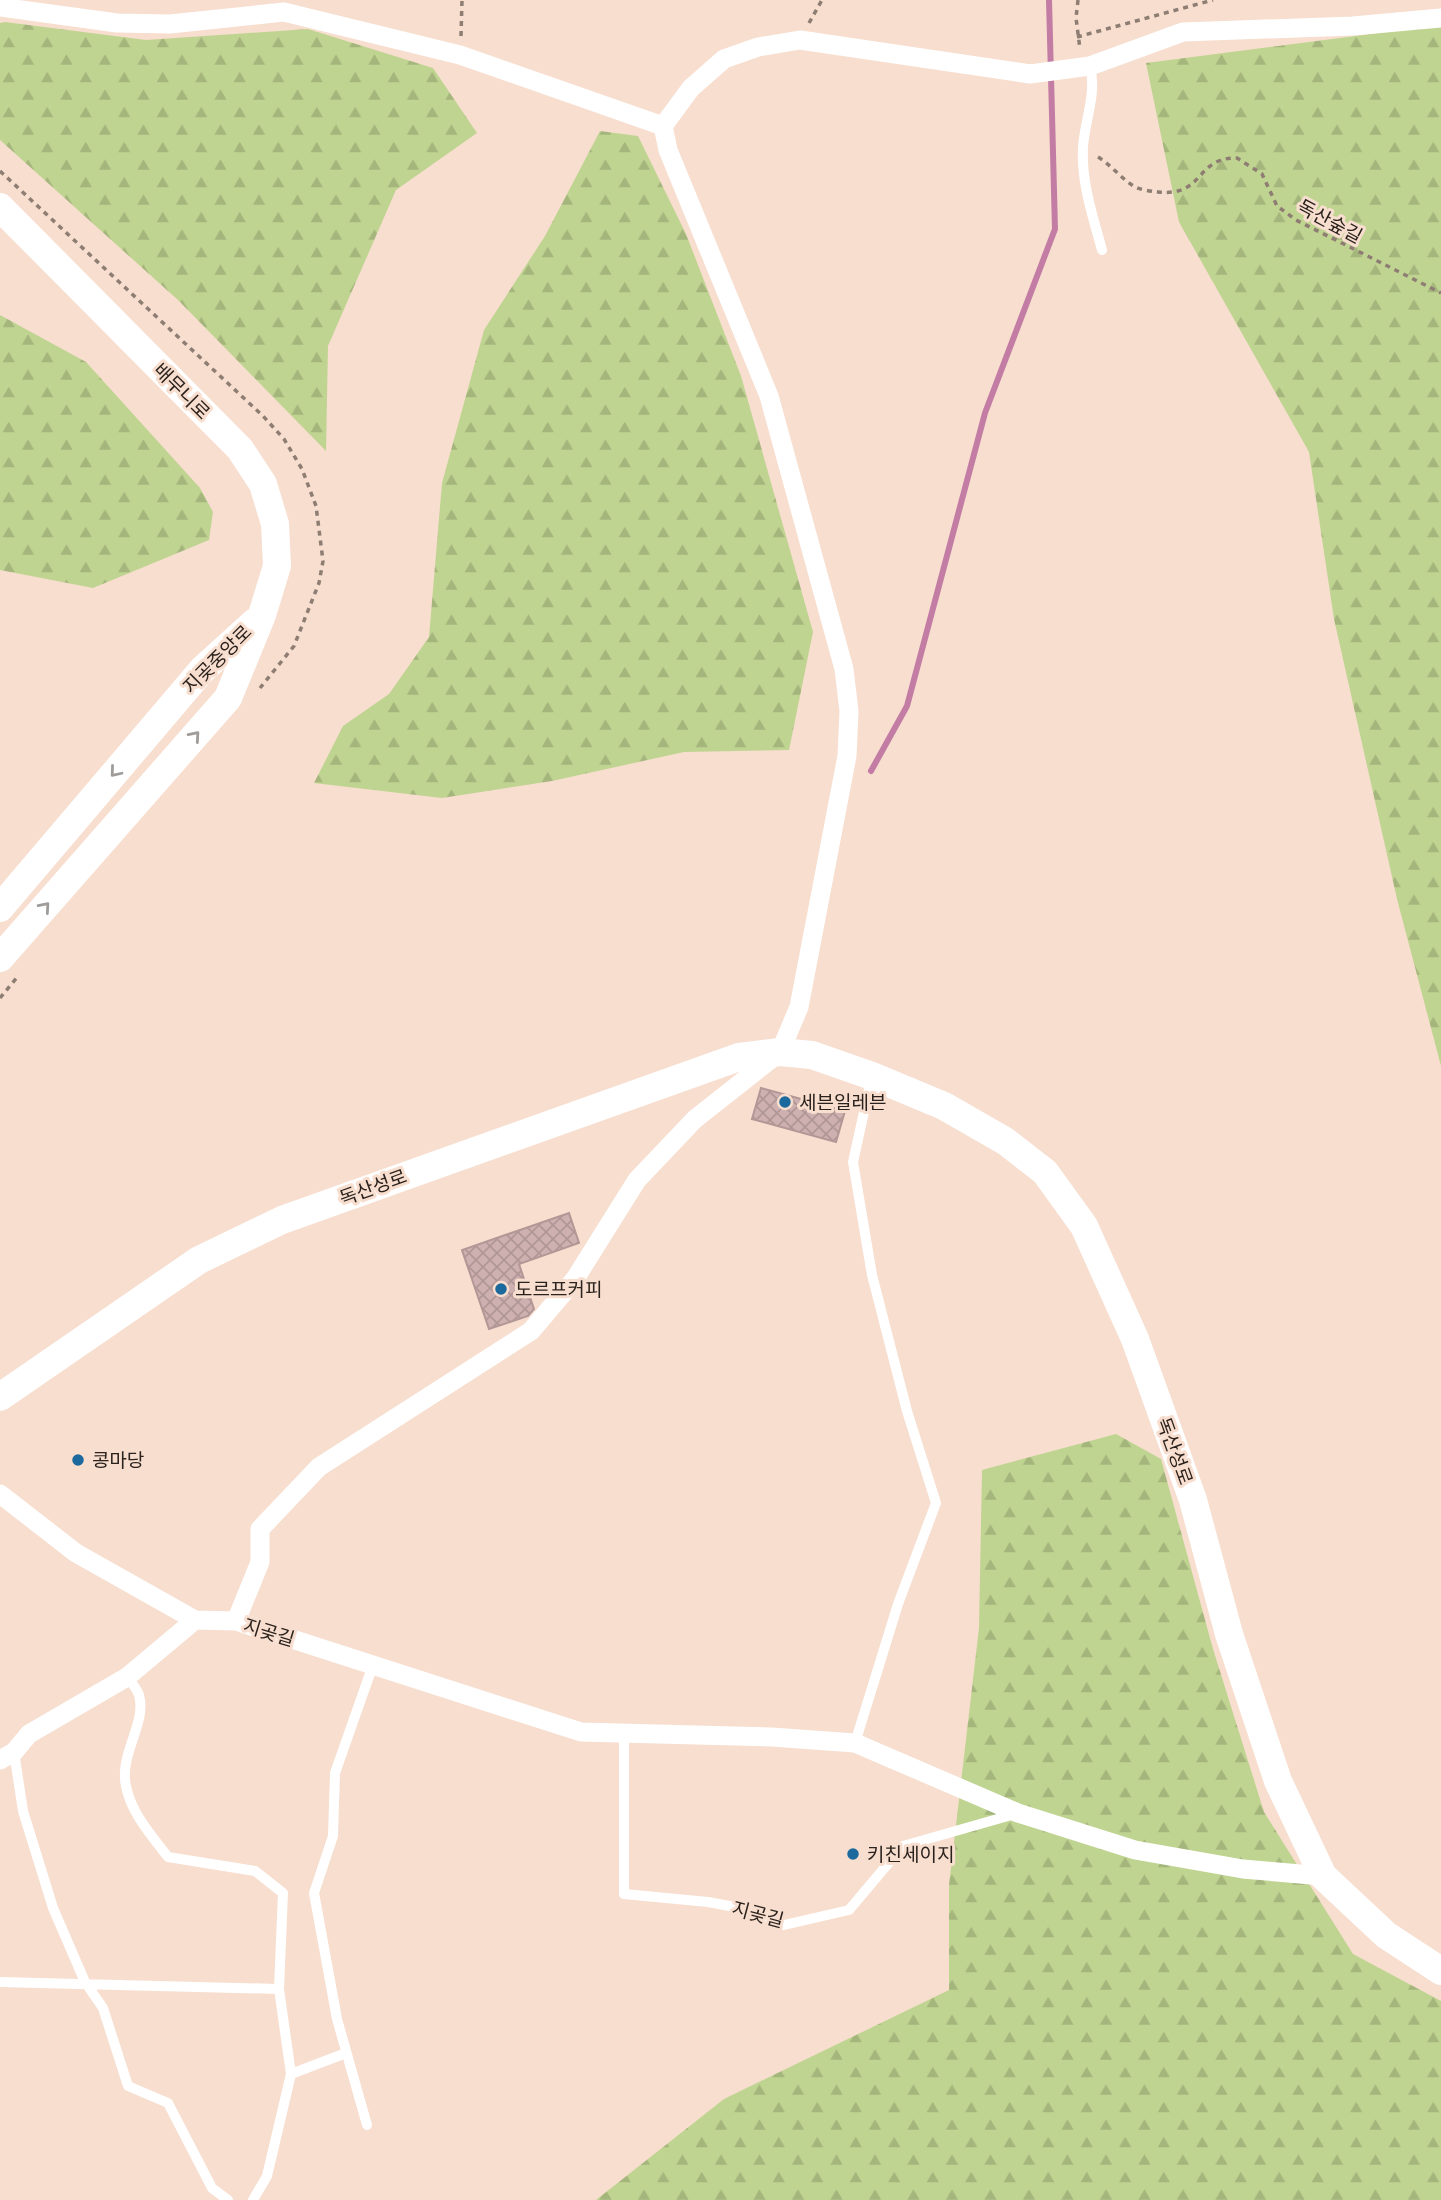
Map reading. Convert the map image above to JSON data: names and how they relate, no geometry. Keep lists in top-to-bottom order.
{
  "streets": {
    "street": [
      "배무니로",
      "지곶중앙로",
      "독산성로",
      "지곶길"
    ],
    "path": ["독산숲길"]
  },
  "crossings": [
    ["배무니로", "지곶중앙로"],
    ["독산성로", "지곶길"]
  ],
  "places": [
    "세븐일레븐",
    "도르프커피",
    "콩마당",
    "키친세이지"
  ]
}
